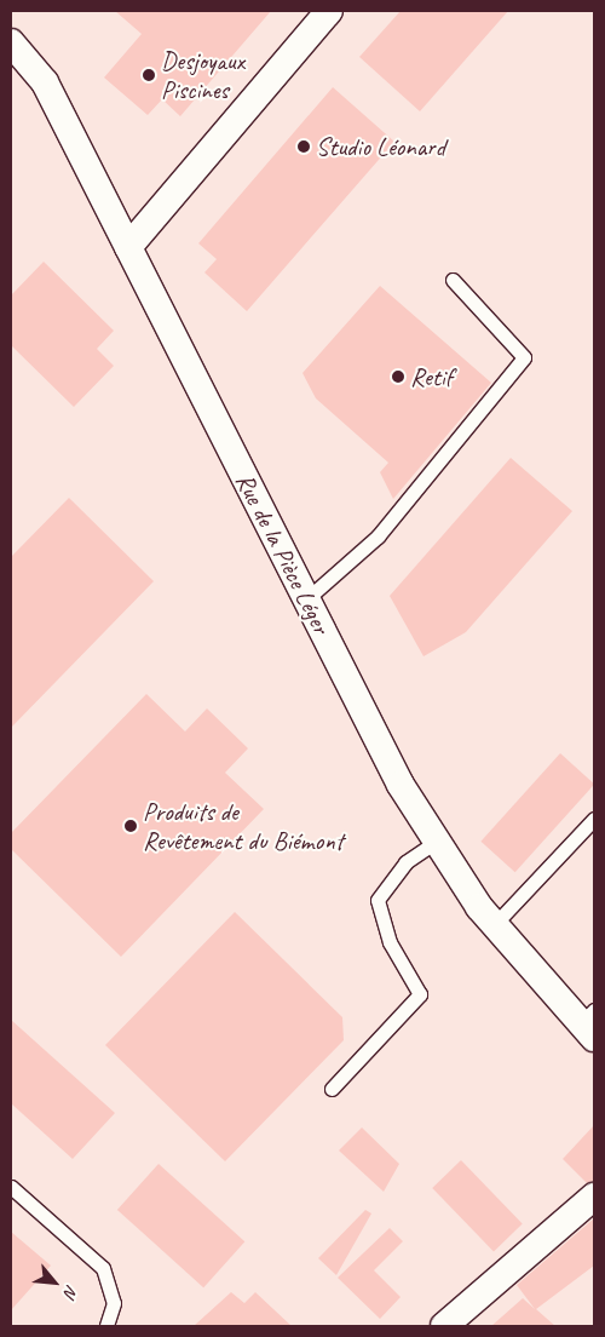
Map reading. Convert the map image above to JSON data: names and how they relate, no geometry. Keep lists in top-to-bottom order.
{
  "streets": {
    "street": ["Rue de la Pièce Léger"]
  },
  "places": [
    "Desjoyaux Piscines",
    "Studio Léonard",
    "Retif",
    "Produits de Revêtement du Biémont"
  ],
  "north": "bottom right"
}
